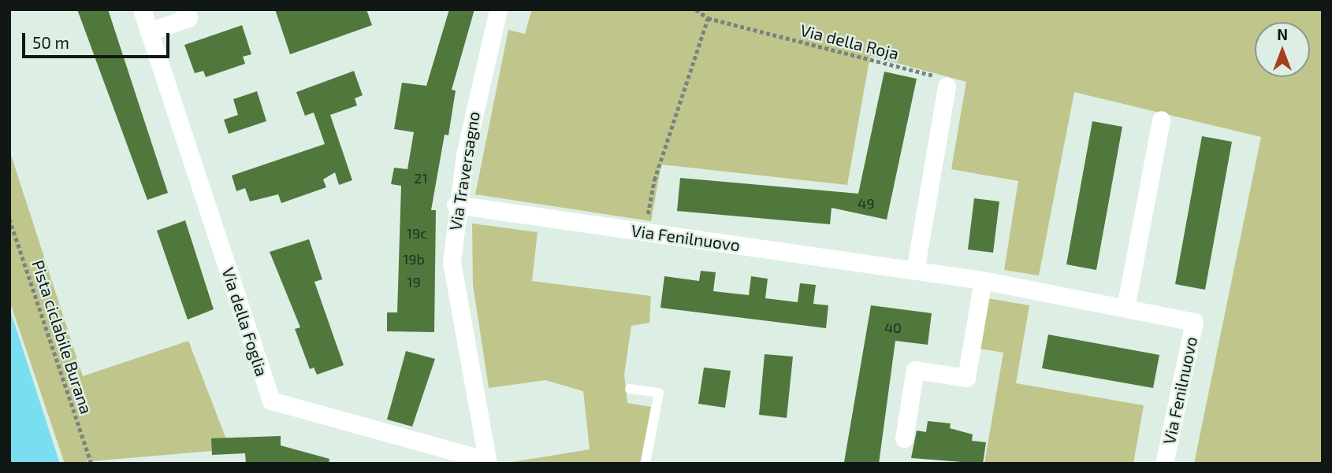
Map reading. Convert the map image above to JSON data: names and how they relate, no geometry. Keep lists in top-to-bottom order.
{
  "streets": {
    "street": ["Via Traversagno", "Via Fenilnuovo", "Via della Foglia"],
    "path": ["Via della Roja", "Pista ciclabile Burana"]
  },
  "crossings": [
    ["Via Traversagno", "Via Fenilnuovo"],
    ["Via Traversagno", "Via della Foglia"]
  ],
  "house_numbers": [
    "21",
    "49",
    "19c",
    "19b",
    "19",
    "40"
  ],
  "scale_bar": "50 m",
  "north": "top"
}
